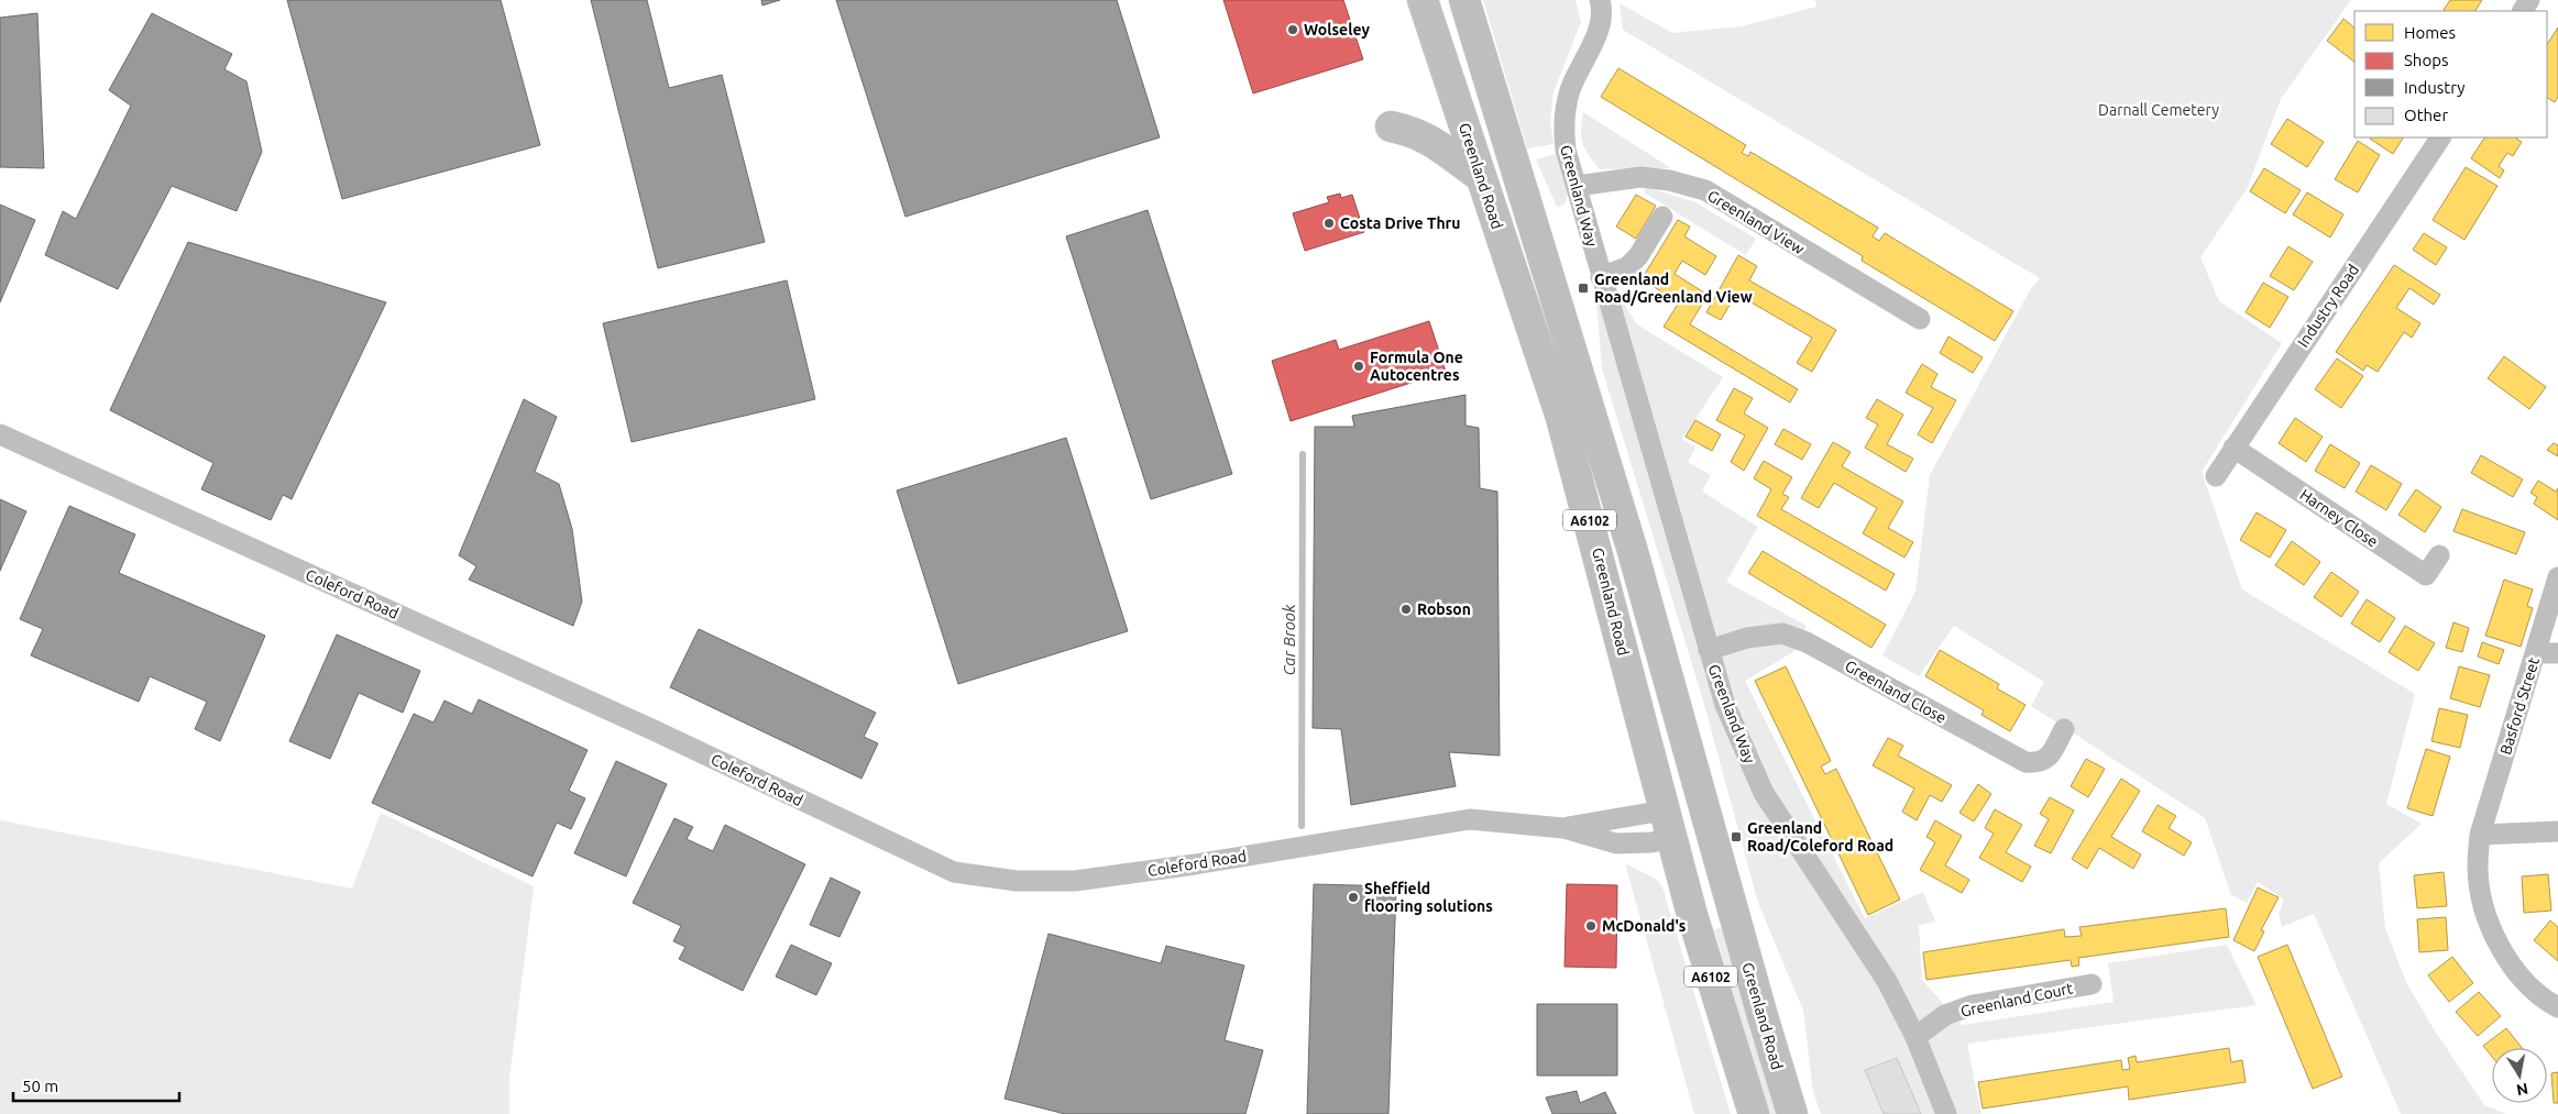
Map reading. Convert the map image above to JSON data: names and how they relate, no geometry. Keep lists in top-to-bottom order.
{
  "streets": {
    "highway": ["Greenland Road", "A6102"],
    "street": [
      "Greenland Way",
      "Greenland View",
      "Industry Road",
      "Harney Close",
      "Coleford Road",
      "Greenland Close",
      "Basford Street",
      "Greenland Court"
    ]
  },
  "crossings": [
    ["Greenland Road", "Coleford Road"],
    ["Greenland Way", "Greenland View"],
    ["Greenland Way", "Greenland Close"],
    ["Greenland Way", "Greenland Court"],
    ["Industry Road", "Harney Close"]
  ],
  "water": ["Car Brook"],
  "parks": ["Darnall Cemetery"],
  "places": {
    "other": [
      "Wolseley",
      "Costa Drive Thru",
      "Formula One Autocentres",
      "Robson",
      "Sheffield flooring solutions",
      "McDonald's"
    ],
    "transit": ["Greenland Road/Greenland View", "Greenland Road/Coleford Road"]
  },
  "legend": [
    "Homes",
    "Shops",
    "Industry",
    "Other"
  ],
  "scale_bar": "50 m",
  "north": "bottom"
}
